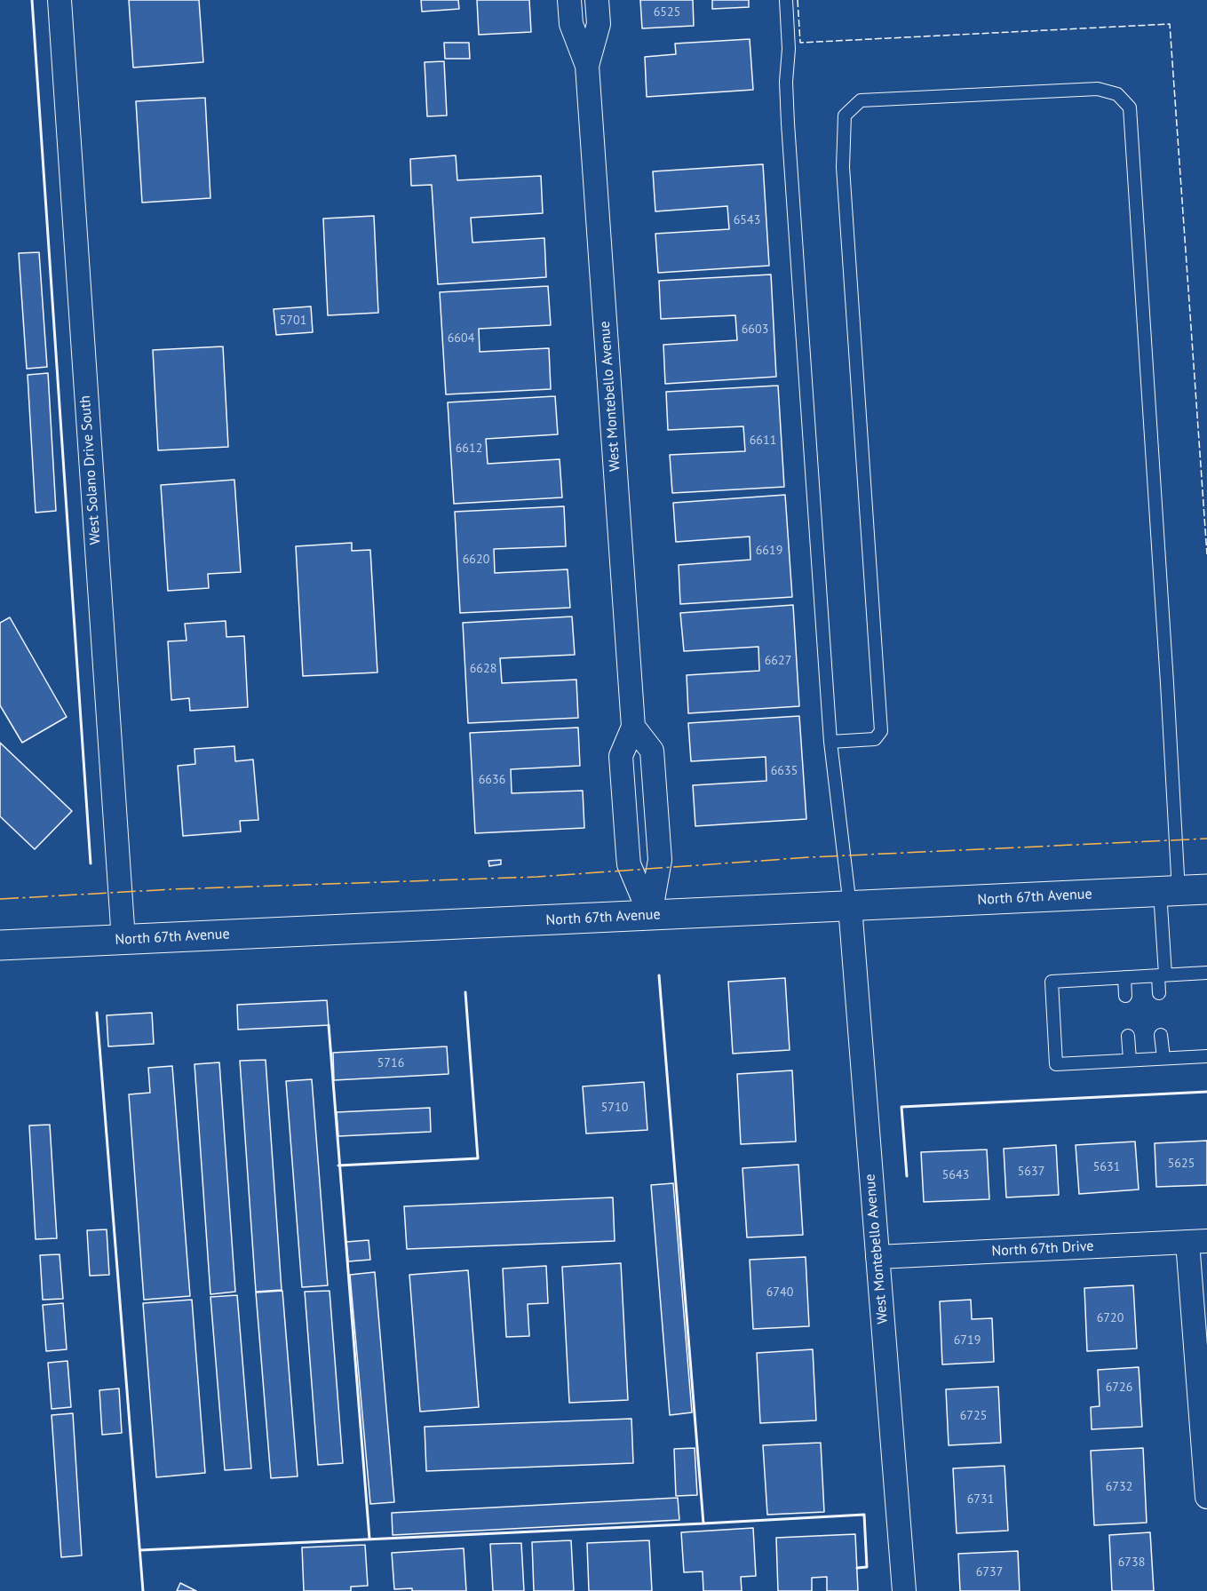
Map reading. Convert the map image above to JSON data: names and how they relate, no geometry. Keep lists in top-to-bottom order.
{
  "streets": {
    "main road": ["North 67th Avenue"],
    "street": ["West Montebello Avenue", "West Solano Drive South", "North 67th Drive"]
  },
  "crossings": [
    ["West Montebello Avenue", "North 67th Avenue"],
    ["West Montebello Avenue", "North 67th Drive"],
    ["West Solano Drive South", "North 67th Avenue"]
  ],
  "house_numbers": [
    "6525",
    "6543",
    "5701",
    "6603",
    "6604",
    "6611",
    "6612",
    "6619",
    "6620",
    "6627",
    "6628",
    "6635",
    "6636",
    "5716",
    "5710",
    "5625",
    "5631",
    "5637",
    "5643",
    "6740",
    "6720",
    "6719",
    "6726",
    "6725",
    "6732",
    "6731",
    "6738",
    "6737"
  ]
}
